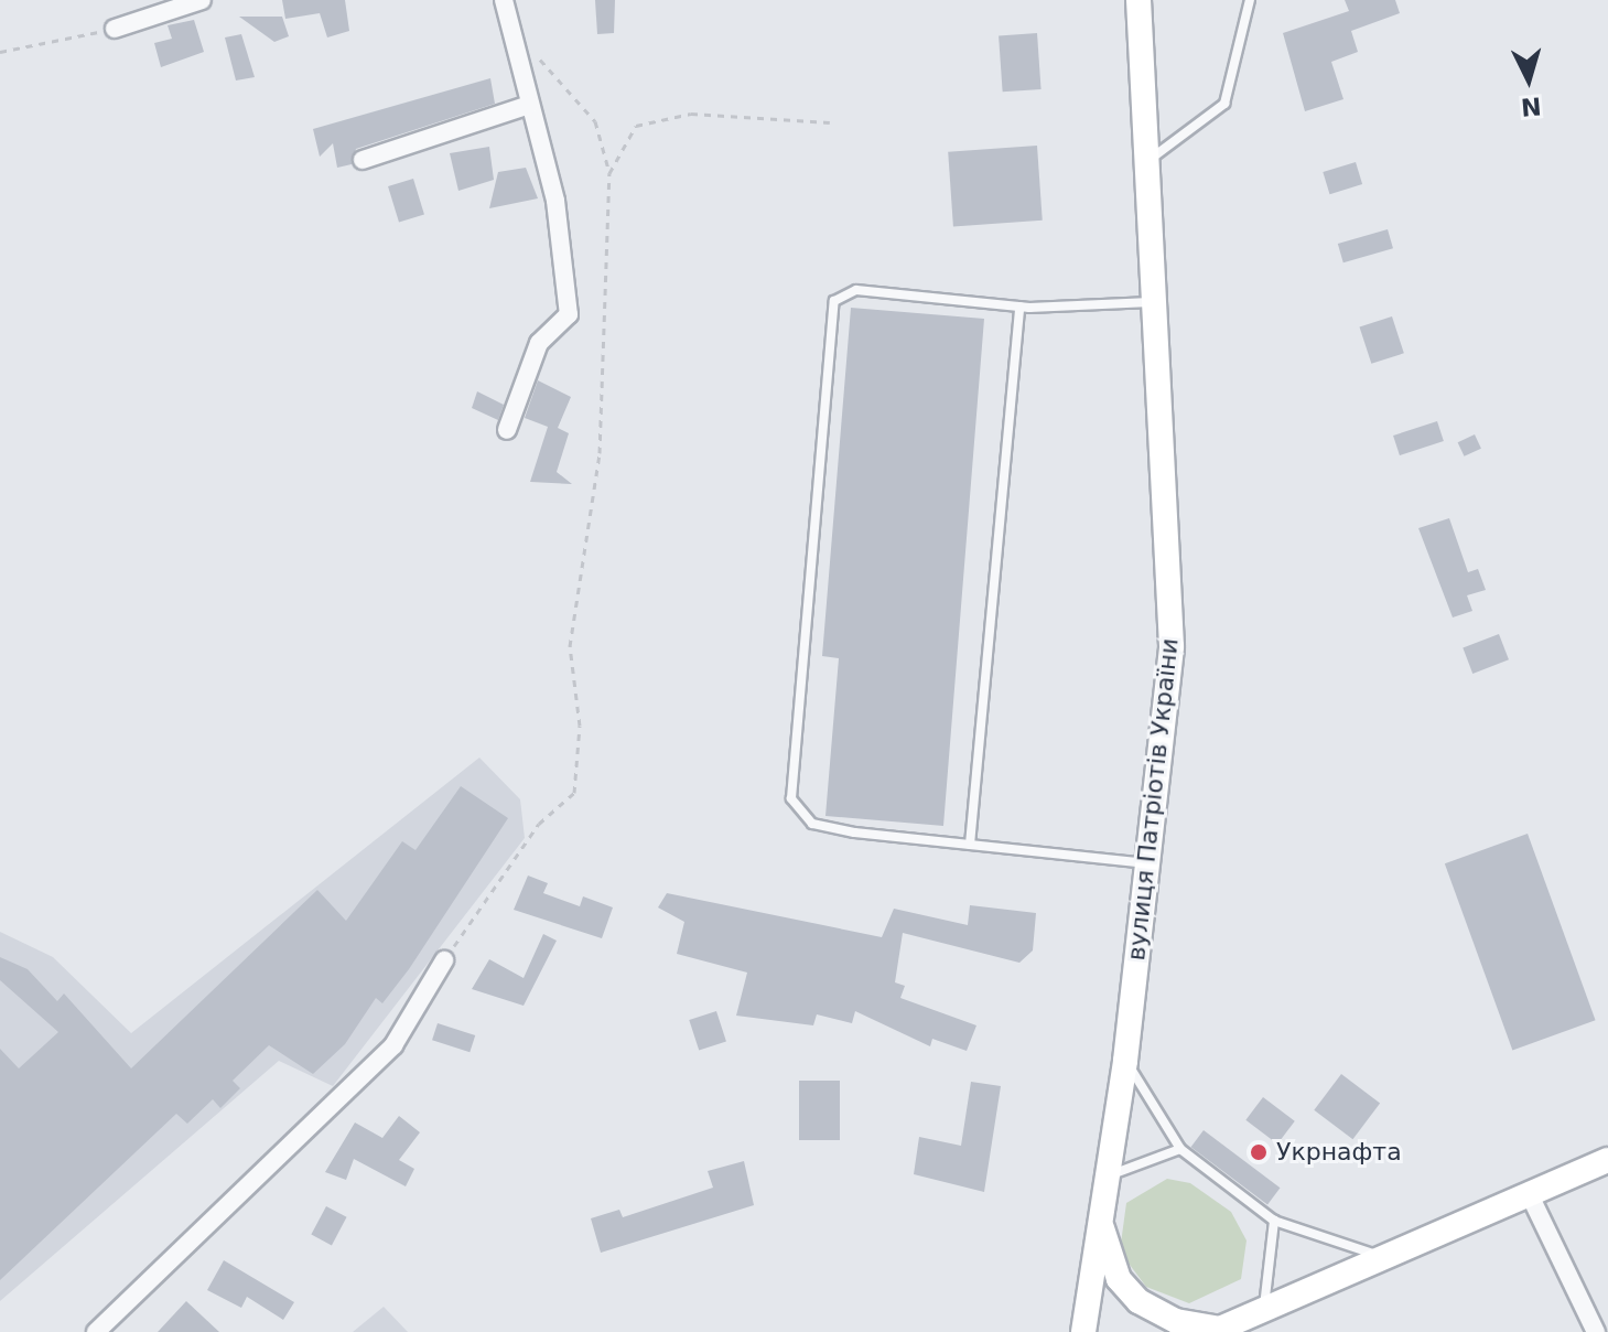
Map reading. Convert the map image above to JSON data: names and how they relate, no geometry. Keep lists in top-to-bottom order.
{
  "streets": {
    "main road": ["вулиця Патріотів України"]
  },
  "places": ["Укрнафта"],
  "north": "bottom"
}
